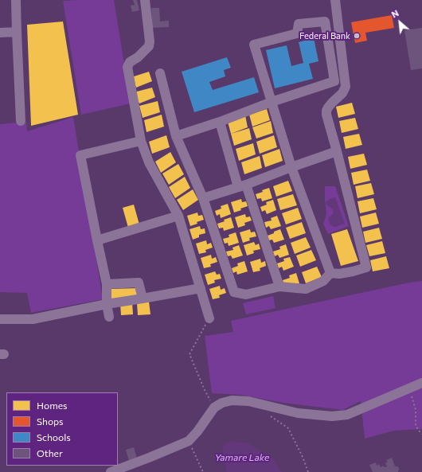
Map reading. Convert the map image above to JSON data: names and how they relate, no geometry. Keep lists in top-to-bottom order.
{
  "water": ["Yamare Lake"],
  "places": ["Federal Bank"],
  "legend": [
    "Homes",
    "Shops",
    "Schools",
    "Other"
  ],
  "north": "top left"
}
